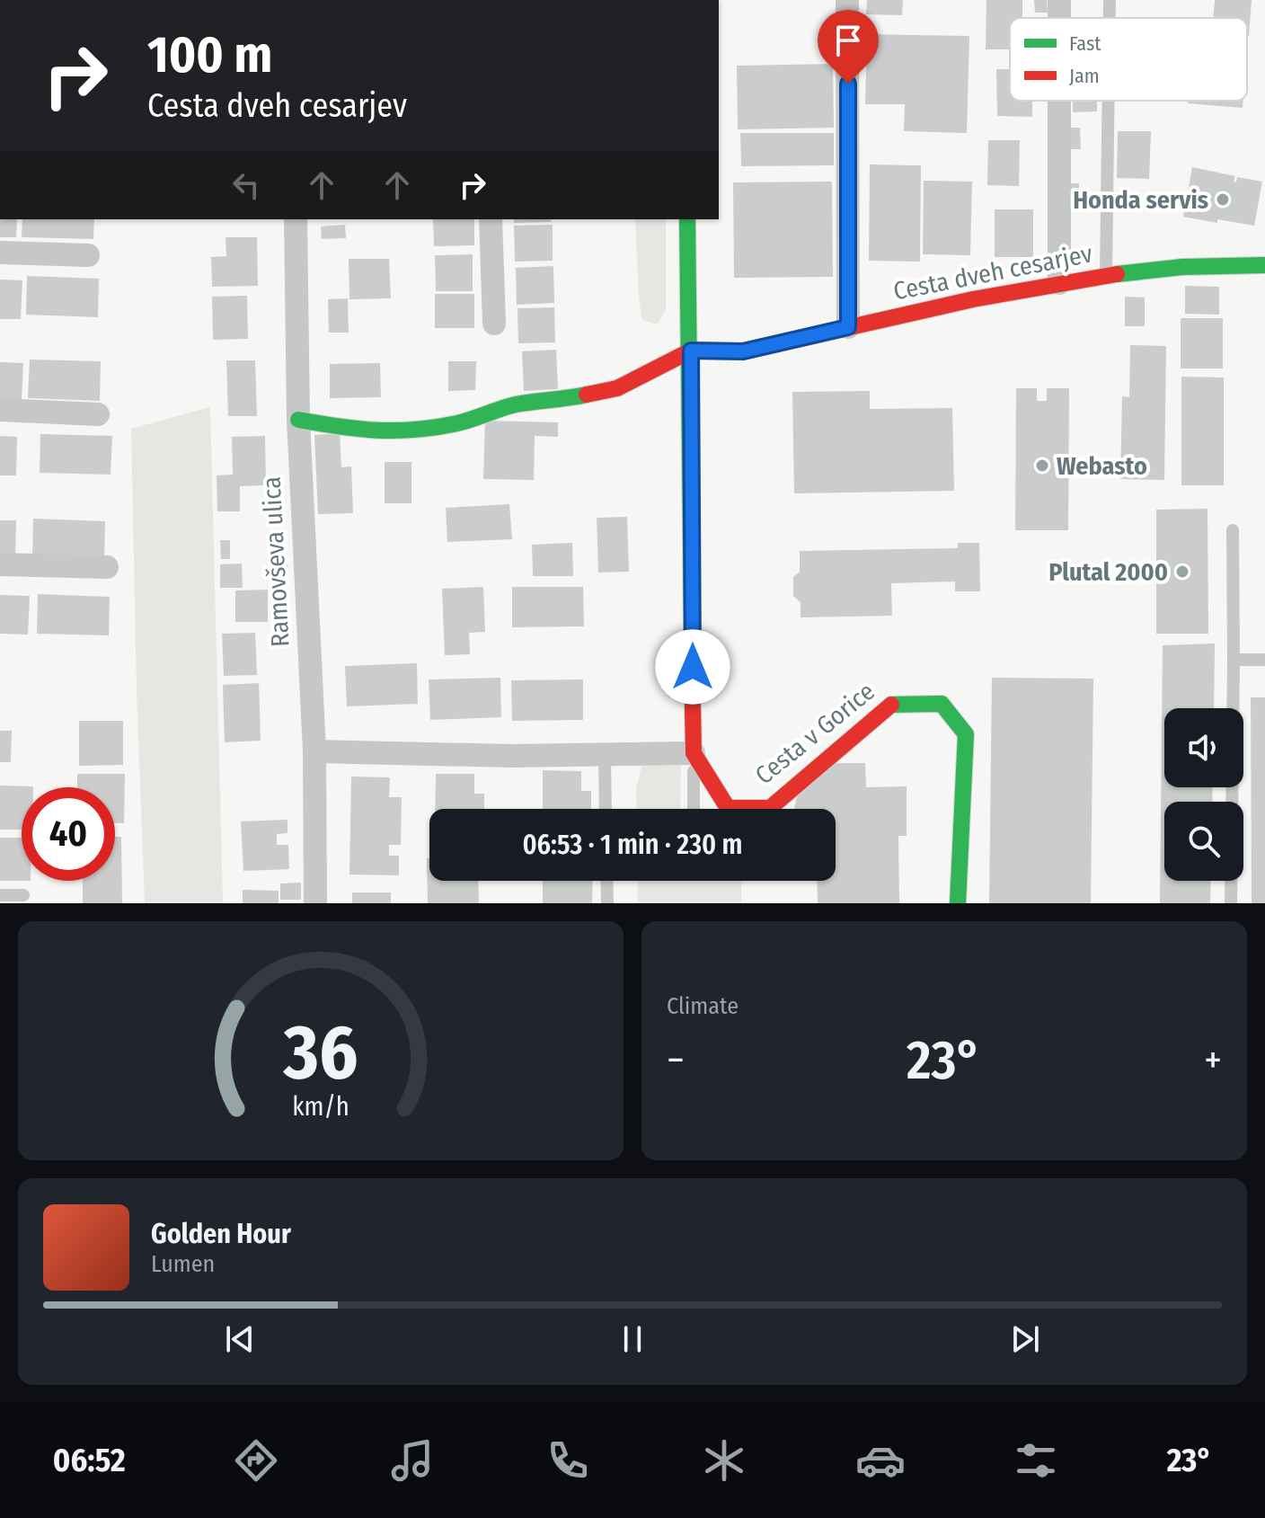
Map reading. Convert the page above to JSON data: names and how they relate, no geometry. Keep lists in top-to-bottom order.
{
  "streets": {
    "street": ["Cesta dveh cesarjev", "Ramovševa ulica", "Cesta v Gorice"]
  },
  "places": ["Honda servis", "Webasto", "Plutal 2000"],
  "legend": ["Fast", "Jam"],
  "page": {
    "turn": ["100 m", "Cesta dveh cesarjev"],
    "limit": "40",
    "trip": "06:53 · 1 min · 230 m",
    "tile": "Climate",
    "heat": ["−", "23°", "+"],
    "song": ["Golden Hour", "Lumen"],
    "tabs": ["06:52", "23°"],
    "gauge": ["36", "km/h"]
  }
}
